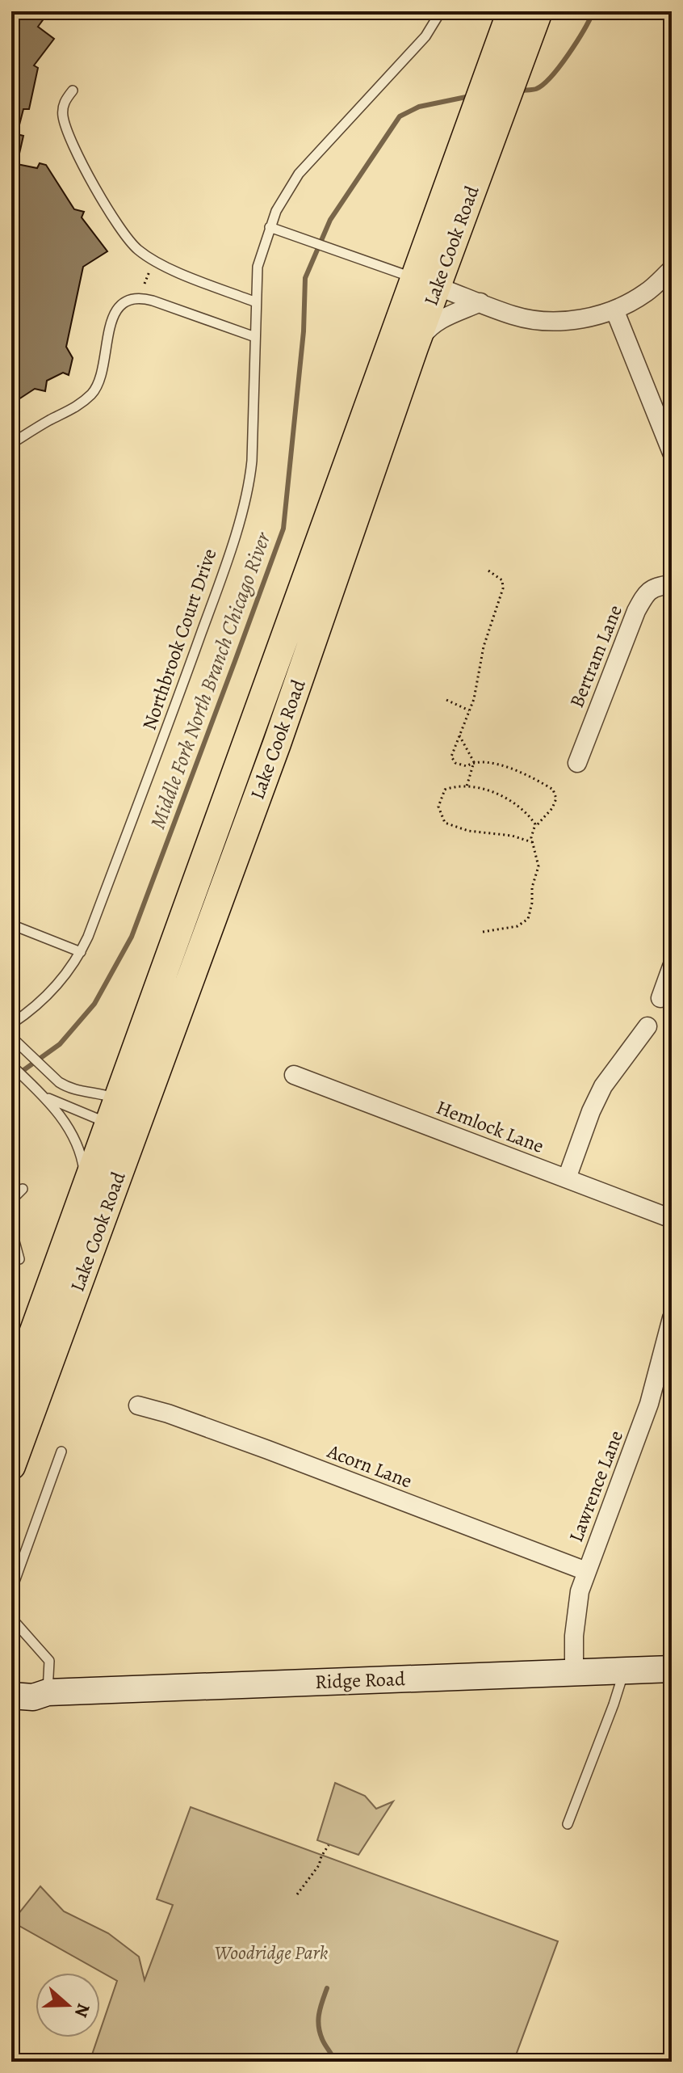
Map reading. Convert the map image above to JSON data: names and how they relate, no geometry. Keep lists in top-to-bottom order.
{
  "streets": {
    "main road": ["Lake Cook Road"],
    "street": [
      "Bertram Lane",
      "Hemlock Lane",
      "Acorn Lane",
      "Lawrence Lane",
      "Ridge Road"
    ],
    "lane": ["Northbrook Court Drive"]
  },
  "crossings": [
    ["Acorn Lane", "Lawrence Lane"],
    ["Lawrence Lane", "Ridge Road"]
  ],
  "water": ["Middle Fork North Branch Chicago River"],
  "parks": ["Woodridge Park"],
  "north": "right"
}
